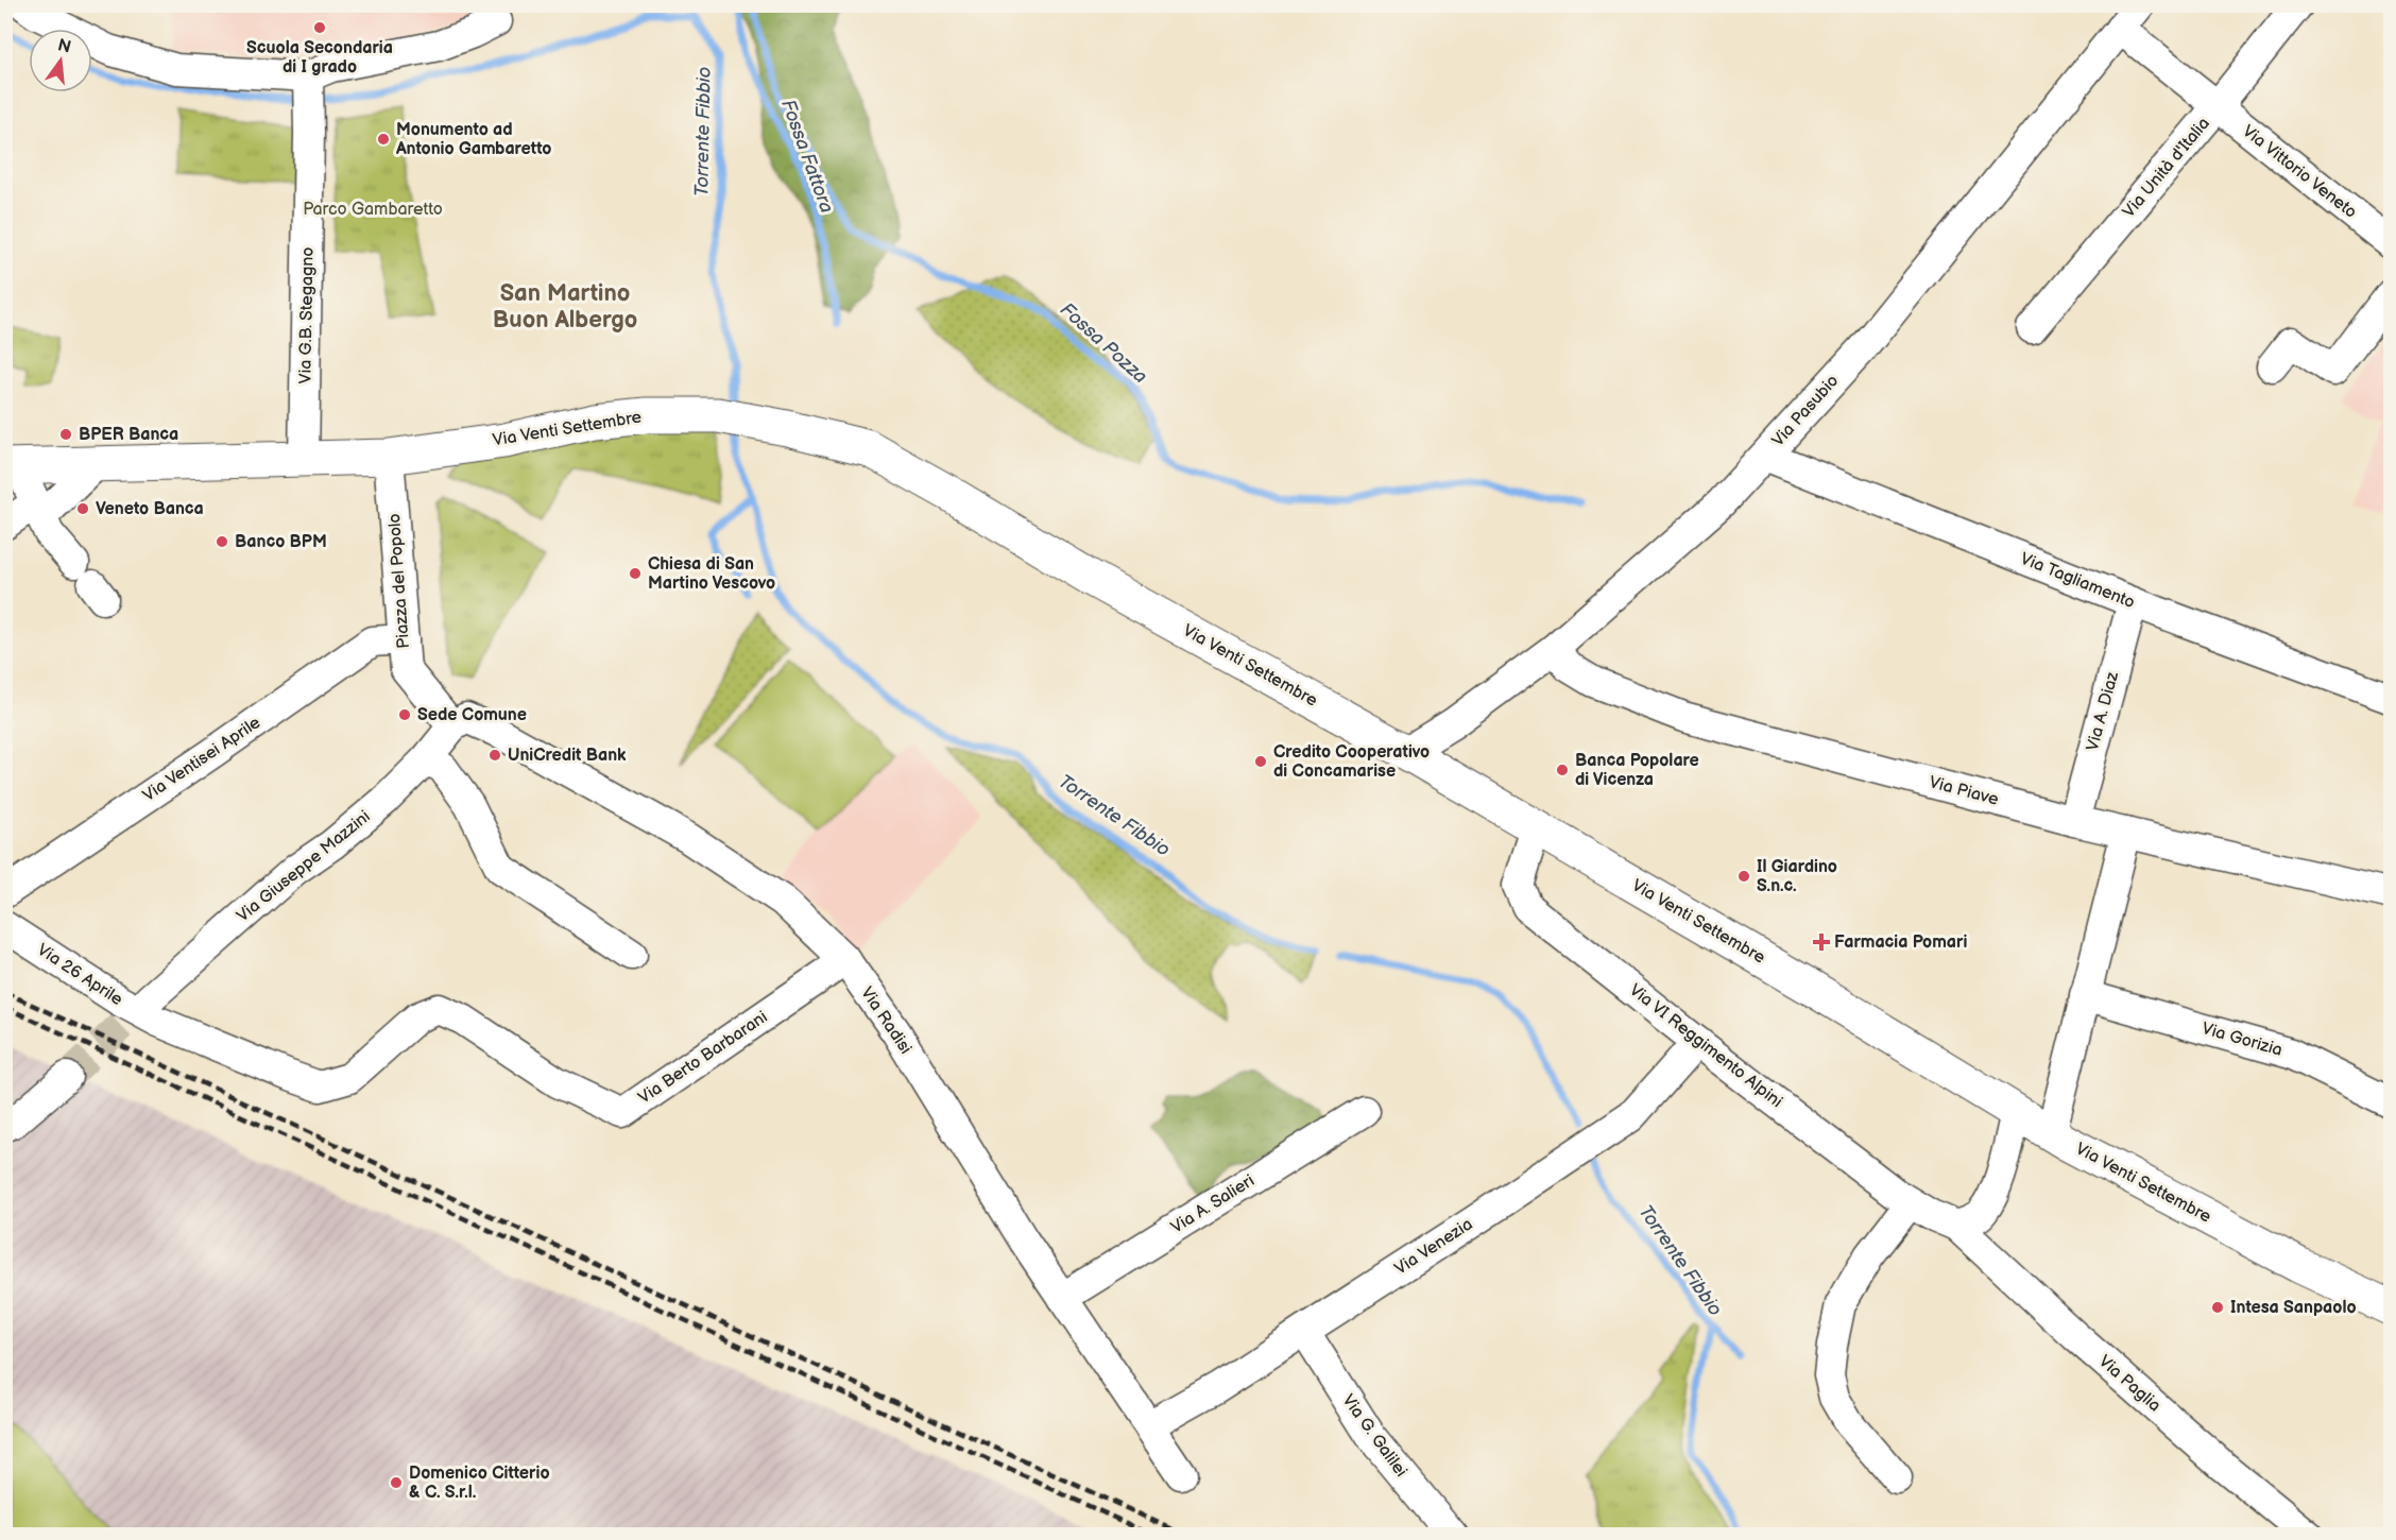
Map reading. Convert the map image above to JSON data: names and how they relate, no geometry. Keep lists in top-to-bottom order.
{
  "streets": {
    "main road": ["Via Venti Settembre"],
    "street": [
      "Via Unità d'Italia",
      "Via Vittorio Veneto",
      "Via G.B. Stegagno",
      "Via Pasubio",
      "Piazza del Popolo",
      "Via Tagliamento",
      "Via A. Diaz",
      "Via Ventisei Aprile",
      "Via Piave",
      "Via Giuseppe Mazzini",
      "Via 26 Aprile",
      "Via Radisi",
      "Via Gorizia",
      "Via VI Reggimento Alpini",
      "Via Berto Barbarani",
      "Via A. Salieri",
      "Via Venezia",
      "Via Paglia",
      "Via G. Galilei"
    ]
  },
  "crossings": [
    ["Via Unità d'Italia", "Via Vittorio Veneto"],
    ["Via Vittorio Veneto", "Via Pasubio"],
    ["Via G.B. Stegagno", "Via Venti Settembre"],
    ["Via Pasubio", "Via Venti Settembre"],
    ["Via Pasubio", "Via Tagliamento"],
    ["Via Pasubio", "Via Piave"],
    ["Via Venti Settembre", "Piazza del Popolo"],
    ["Via Venti Settembre", "Via VI Reggimento Alpini"],
    ["Piazza del Popolo", "Via Ventisei Aprile"],
    ["Piazza del Popolo", "Via Giuseppe Mazzini"],
    ["Piazza del Popolo", "Via Radisi"],
    ["Via Tagliamento", "Via A. Diaz"],
    ["Via A. Diaz", "Via Piave"],
    ["Via Giuseppe Mazzini", "Via 26 Aprile"],
    ["Via Giuseppe Mazzini", "Via Radisi"],
    ["Via Giuseppe Mazzini", "Via Berto Barbarani"],
    ["Via 26 Aprile", "Via Berto Barbarani"],
    ["Via Radisi", "Via Berto Barbarani"],
    ["Via Radisi", "Via A. Salieri"],
    ["Via Radisi", "Via Venezia"],
    ["Via VI Reggimento Alpini", "Via Venezia"],
    ["Via VI Reggimento Alpini", "Via Paglia"],
    ["Via Venezia", "Via G. Galilei"]
  ],
  "districts": ["San Martino Buon Albergo"],
  "water": ["Torrente Fibbio", "Fossa Fattora", "Fossa Pozza"],
  "parks": ["Parco Gambaretto"],
  "places": {
    "other": [
      "Scuola Secondaria di I grado",
      "Monumento ad Antonio Gambaretto",
      "BPER Banca",
      "Veneto Banca",
      "Banco BPM",
      "Chiesa di San Martino Vescovo",
      "Sede Comune",
      "UniCredit Bank",
      "Credito Cooperativo di Concamarise",
      "Banca Popolare di Vicenza",
      "Il Giardino S.n.c.",
      "Intesa Sanpaolo",
      "Domenico Citterio & C. S.r.l."
    ],
    "health": ["Farmacia Pomari"]
  },
  "north": "top"
}
